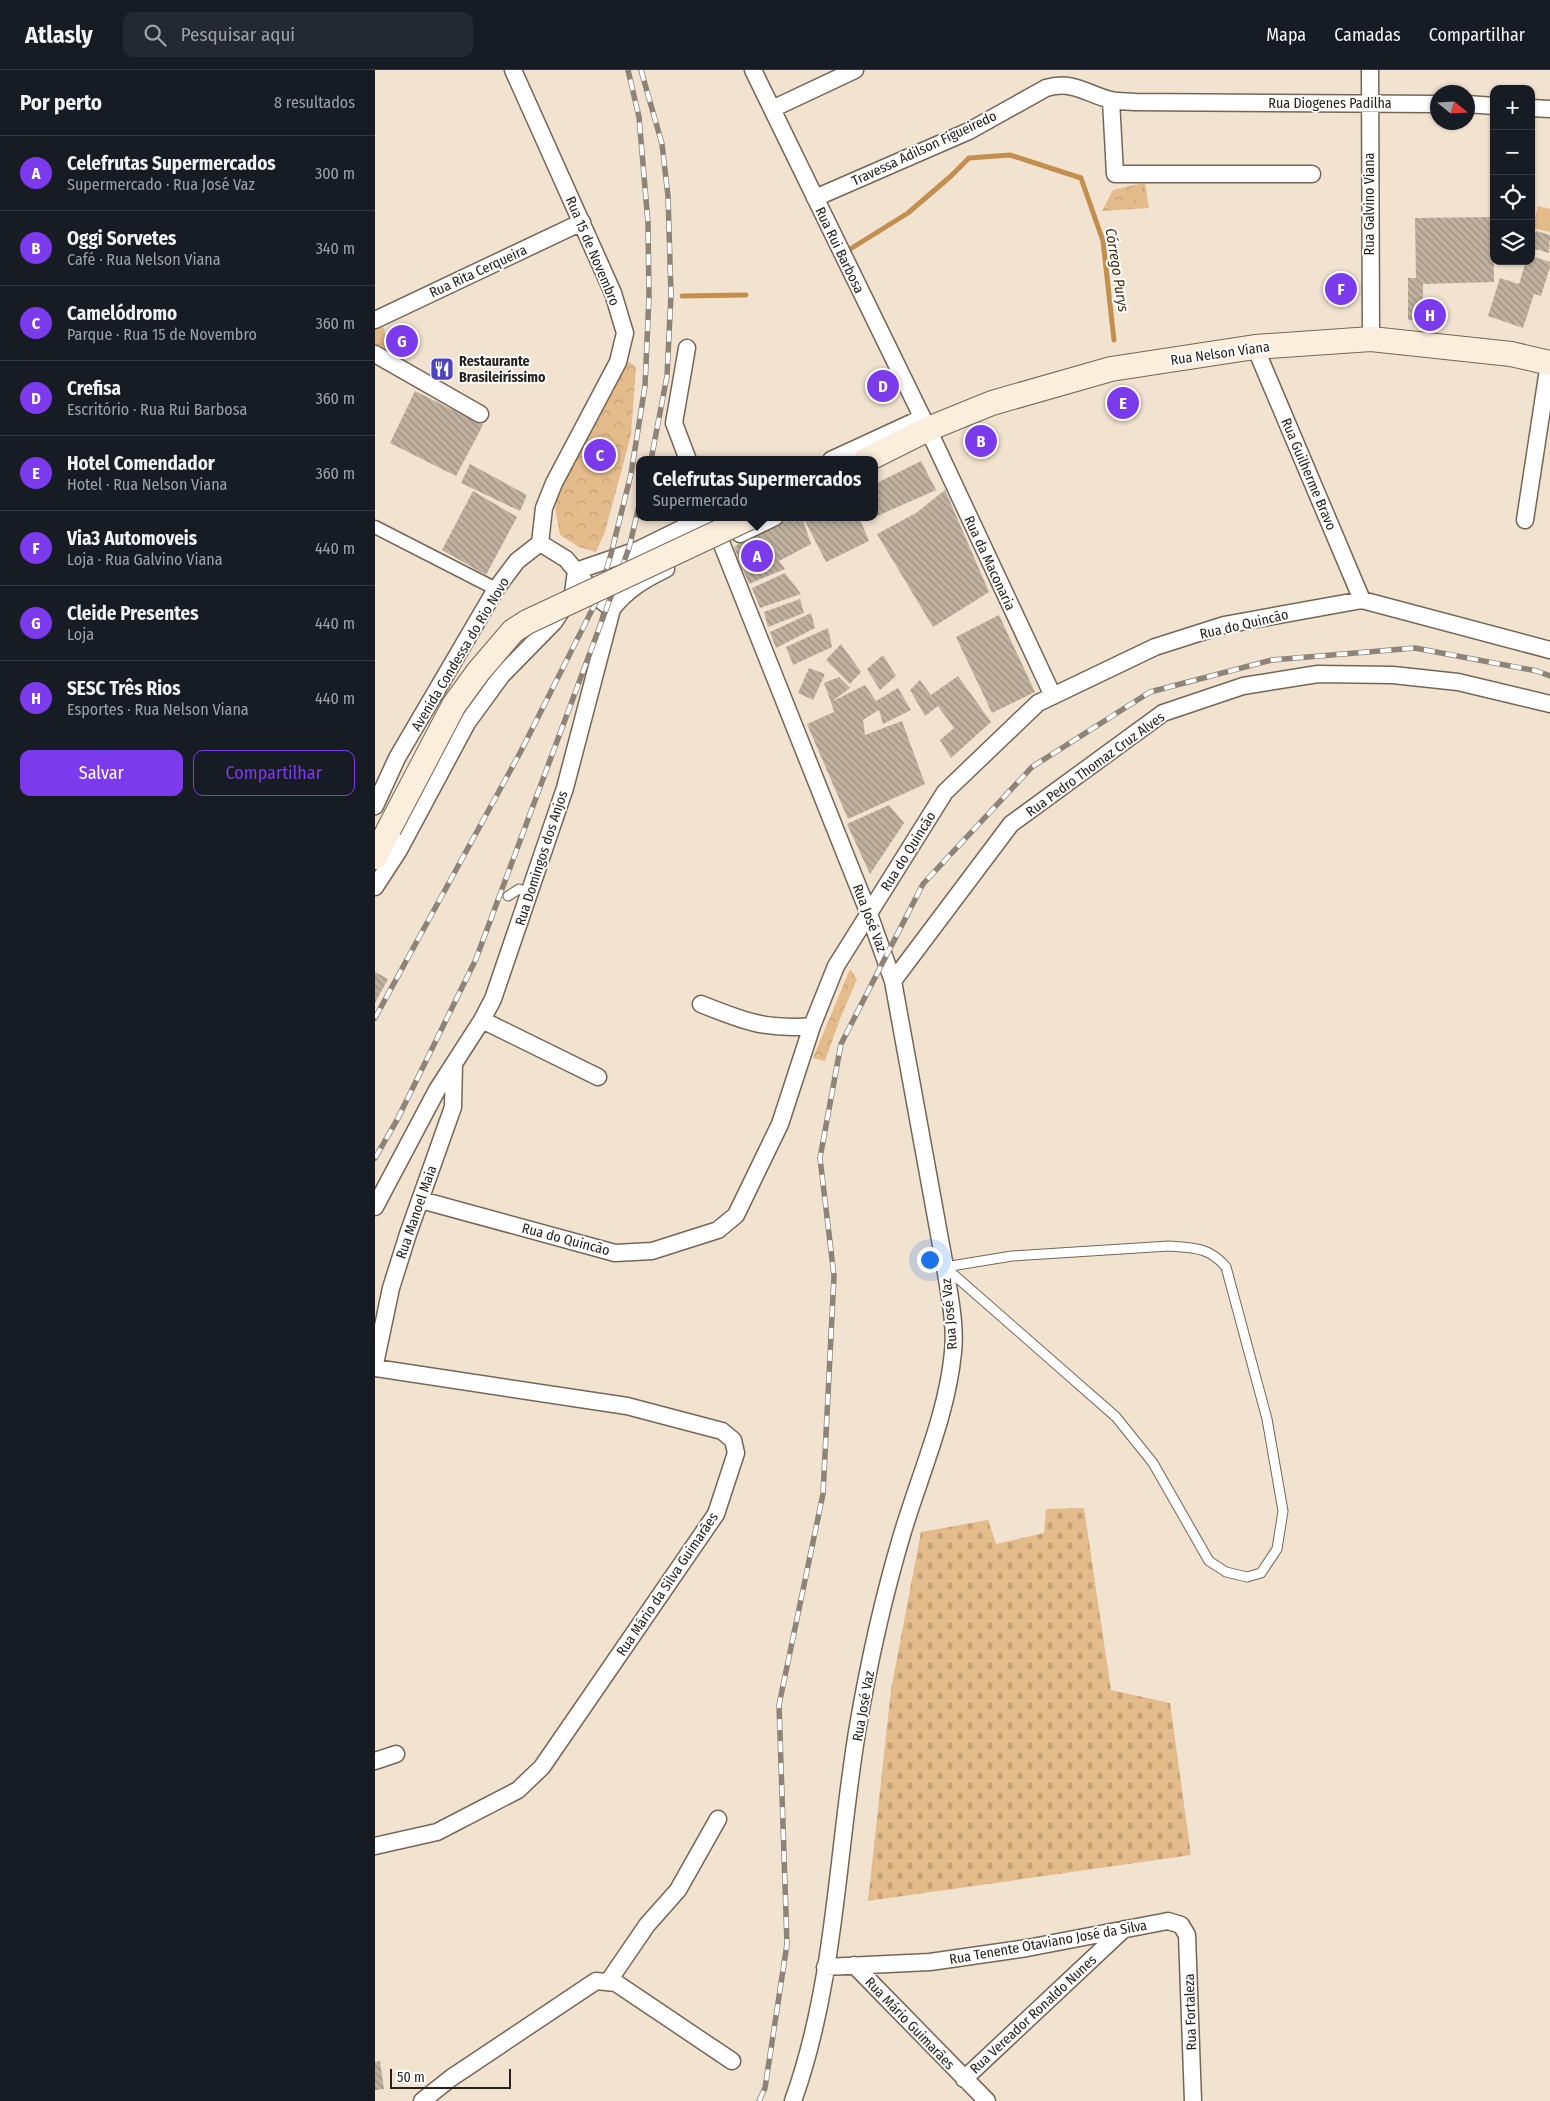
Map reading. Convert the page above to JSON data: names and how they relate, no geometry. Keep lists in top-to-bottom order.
{
  "streets": {
    "main road": ["Rua Nelson Viana"],
    "street": [
      "Rua Diogenes Padilha",
      "Travessa Adilson Figueiredo",
      "Rua Galvino Viana",
      "Rua Rui Barbosa",
      "Rua 15 de Novembro",
      "Rua Rita Cerqueira",
      "Rua Guilherme Bravo",
      "Rua da Maconaria",
      "Rua do Quincão",
      "Avenida Condessa do Rio Novo",
      "Rua Pedro Thomaz Cruz Alves",
      "Rua Domingos dos Anjos",
      "Rua José Vaz",
      "Rua Manoel Maia",
      "Rua Mário da Silva Guimarães",
      "Rua Tenente Otaviano José da Silva",
      "Rua Fortaleza",
      "Rua Vereador Ronaldo Nunes",
      "Rua Mário Guimarães"
    ]
  },
  "crossings": [
    ["Rua Diogenes Padilha", "Travessa Adilson Figueiredo"],
    ["Rua Diogenes Padilha", "Rua Galvino Viana"],
    ["Travessa Adilson Figueiredo", "Rua Rui Barbosa"],
    ["Rua Galvino Viana", "Rua Nelson Viana"],
    ["Rua Rui Barbosa", "Rua Nelson Viana"],
    ["Rua Rui Barbosa", "Rua da Maconaria"],
    ["Rua 15 de Novembro", "Rua Rita Cerqueira"],
    ["Rua 15 de Novembro", "Avenida Condessa do Rio Novo"],
    ["Rua Nelson Viana", "Rua Guilherme Bravo"],
    ["Rua Nelson Viana", "Rua da Maconaria"],
    ["Rua Guilherme Bravo", "Rua do Quincão"],
    ["Rua da Maconaria", "Rua do Quincão"],
    ["Rua do Quincão", "Rua José Vaz"],
    ["Rua do Quincão", "Rua Manoel Maia"],
    ["Rua Pedro Thomaz Cruz Alves", "Rua José Vaz"],
    ["Rua Domingos dos Anjos", "Rua José Vaz"],
    ["Rua Domingos dos Anjos", "Rua Manoel Maia"],
    ["Rua José Vaz", "Rua Tenente Otaviano José da Silva"],
    ["Rua Tenente Otaviano José da Silva", "Rua Fortaleza"],
    ["Rua Tenente Otaviano José da Silva", "Rua Vereador Ronaldo Nunes"],
    ["Rua Tenente Otaviano José da Silva", "Rua Mário Guimarães"],
    ["Rua Vereador Ronaldo Nunes", "Rua Mário Guimarães"]
  ],
  "water": ["Córrego Purys"],
  "places": {
    "restaurant": ["Restaurante Brasileiríssimo"]
  },
  "scale_bar": "50 m",
  "north": "right",
  "page": {
    "header": "Atlasly",
    "search": "Pesquisar aqui",
    "nav": ["Mapa", "Camadas", "Compartilhar"],
    "heading": ["Por perto", "8 resultados"],
    "map_buttons": ["+", "−"],
    "list": [
      {
        "mark": "A",
        "name": "Celefrutas Supermercados",
        "note": "Supermercado · Rua José Vaz",
        "value": "300 m"
      },
      {
        "mark": "B",
        "name": "Oggi Sorvetes",
        "note": "Café · Rua Nelson Viana",
        "value": "340 m"
      },
      {
        "mark": "C",
        "name": "Camelódromo",
        "note": "Parque · Rua 15 de Novembro",
        "value": "360 m"
      },
      {
        "mark": "D",
        "name": "Crefisa",
        "note": "Escritório · Rua Rui Barbosa",
        "value": "360 m"
      },
      {
        "mark": "E",
        "name": "Hotel Comendador",
        "note": "Hotel · Rua Nelson Viana",
        "value": "360 m"
      },
      {
        "mark": "F",
        "name": "Via3 Automoveis",
        "note": "Loja · Rua Galvino Viana",
        "value": "440 m"
      },
      {
        "mark": "G",
        "name": "Cleide Presentes",
        "note": "Loja",
        "value": "440 m"
      },
      {
        "mark": "H",
        "name": "SESC Três Rios",
        "note": "Esportes · Rua Nelson Viana",
        "value": "440 m"
      }
    ],
    "pins": [
      "F",
      "H",
      "G",
      "D",
      "E",
      "B",
      "C",
      "A"
    ],
    "popup": ["Celefrutas Supermercados", "Supermercado"],
    "buttons": ["Salvar", "Compartilhar"],
    "scale": "50 m"
  }
}
